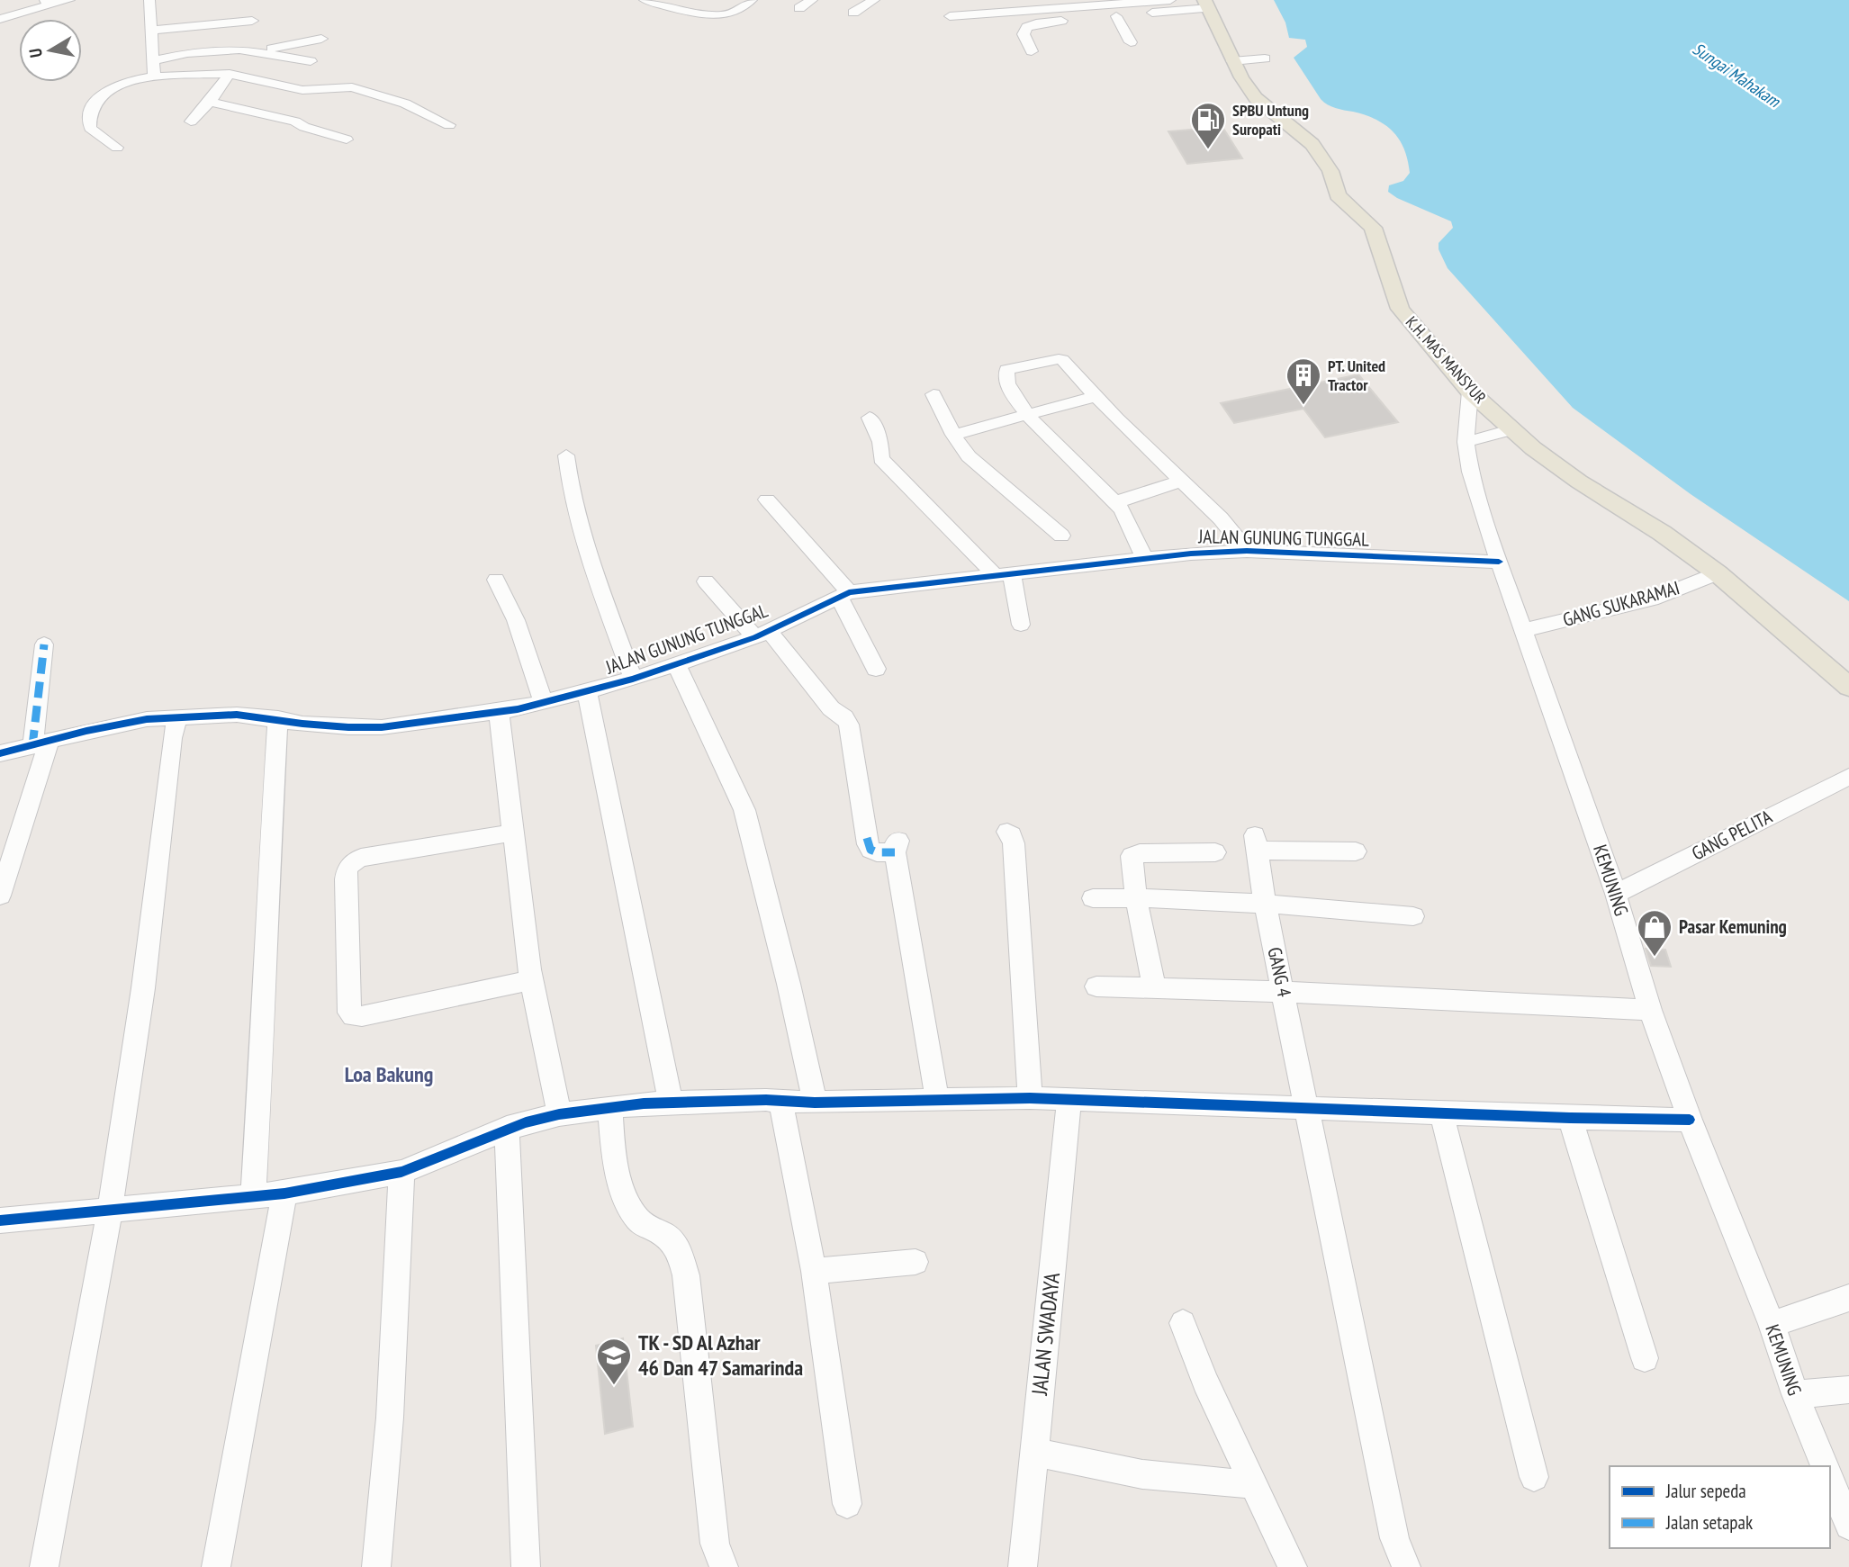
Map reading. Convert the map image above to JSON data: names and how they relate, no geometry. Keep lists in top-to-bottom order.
{
  "streets": {
    "main road": ["K.H. MAS MANSYUR"],
    "street": [
      "JALAN GUNUNG TUNGGAL",
      "GANG SUKARAMAI",
      "GANG PELITA",
      "KEMUNING",
      "GANG 4",
      "JALAN SWADAYA"
    ]
  },
  "crossings": [
    ["K.H. MAS MANSYUR", "GANG SUKARAMAI"],
    ["K.H. MAS MANSYUR", "KEMUNING"],
    ["JALAN GUNUNG TUNGGAL", "KEMUNING"],
    ["GANG SUKARAMAI", "KEMUNING"],
    ["GANG PELITA", "KEMUNING"]
  ],
  "districts": ["Loa Bakung"],
  "water": ["Sungai Mahakam"],
  "places": {
    "fuel station": ["SPBU Untung Suropati"],
    "building": ["PT. United Tractor"],
    "shop": ["Pasar Kemuning"],
    "school or university": ["TK - SD Al Azhar 46 Dan 47 Samarinda"]
  },
  "legend": ["Jalur sepeda", "Jalan setapak"],
  "north": "left"
}
